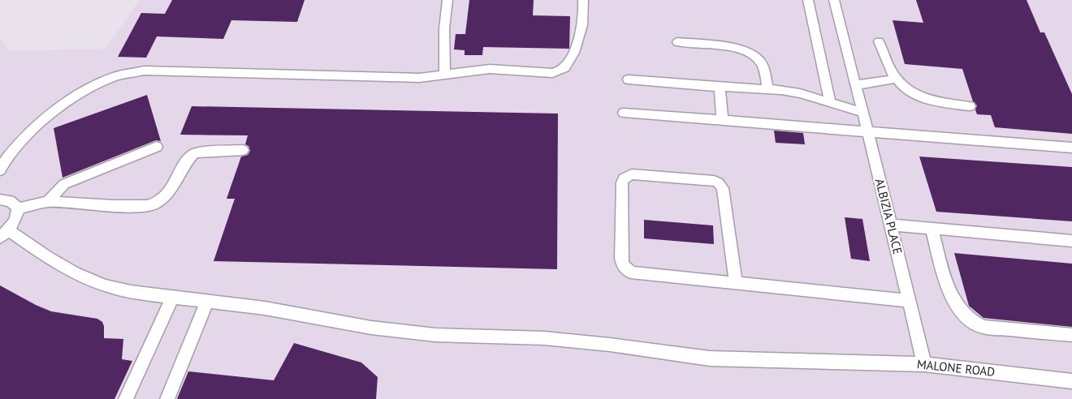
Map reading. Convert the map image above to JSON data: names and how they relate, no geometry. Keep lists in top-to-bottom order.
{
  "streets": {
    "lane": ["ALBIZIA PLACE", "MALONE ROAD"]
  },
  "crossings": [
    ["ALBIZIA PLACE", "MALONE ROAD"]
  ]
}
